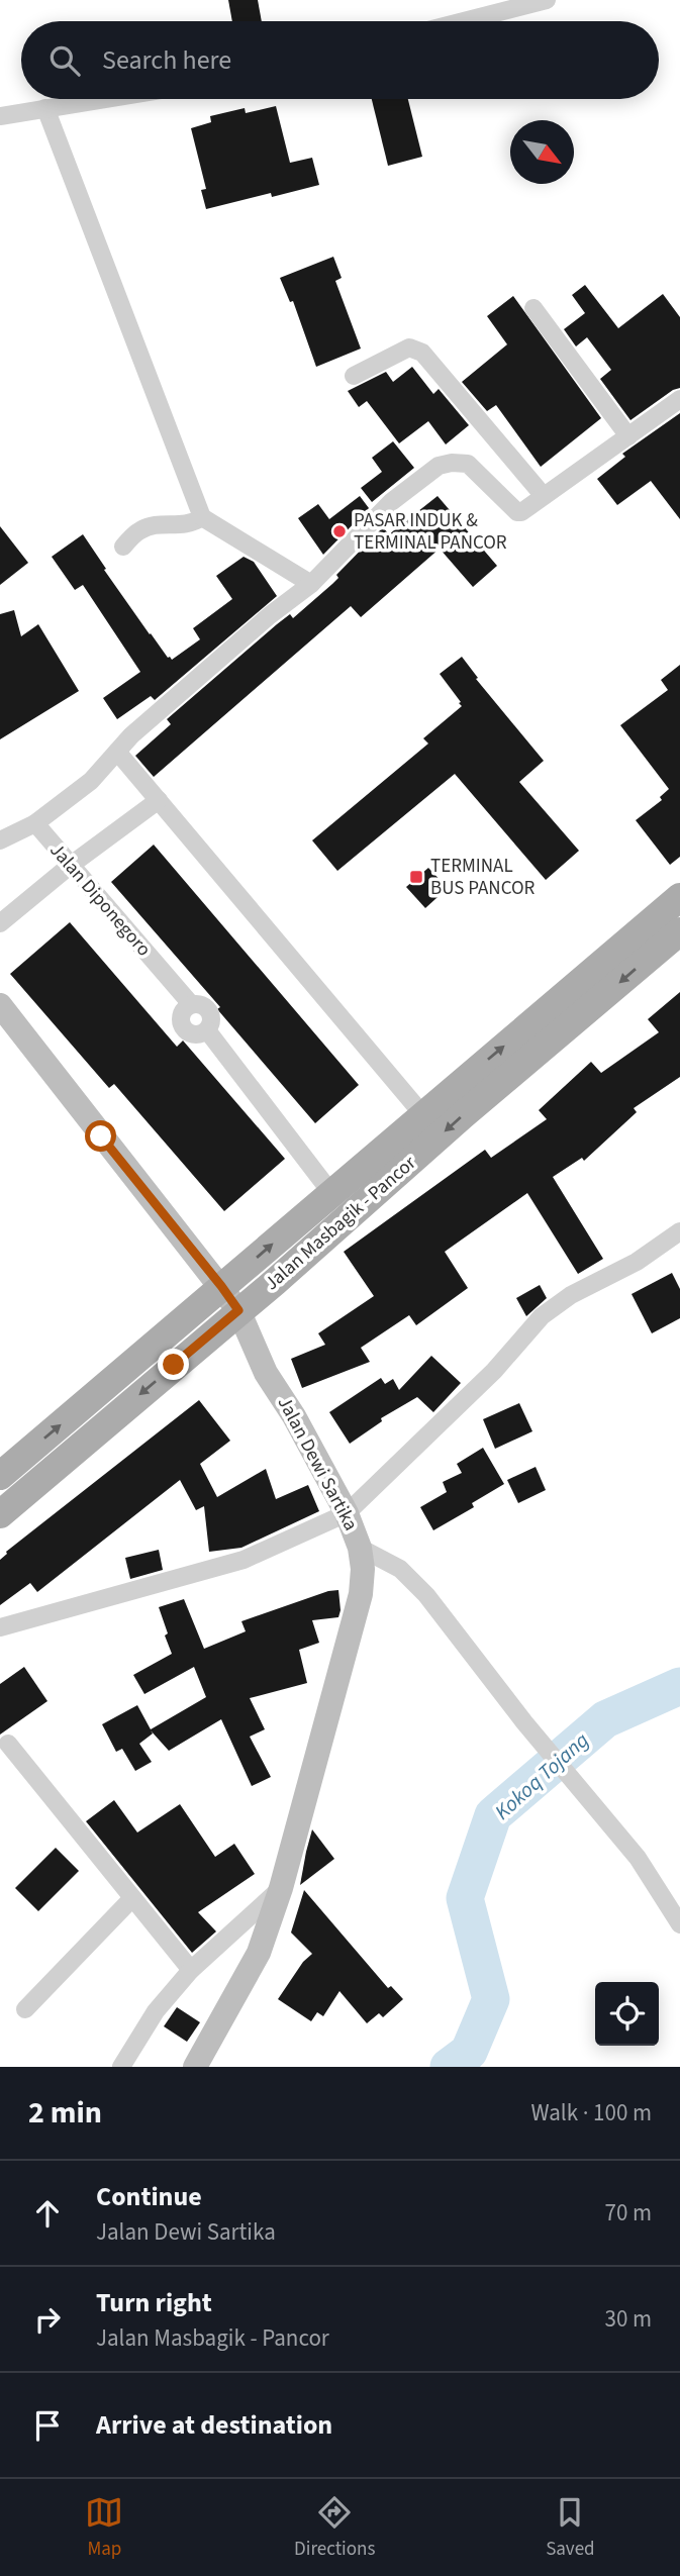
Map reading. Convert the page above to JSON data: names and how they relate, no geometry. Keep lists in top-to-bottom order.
{
  "streets": {
    "main road": ["Jalan Masbagik - Pancor"],
    "street": ["Jalan Diponegoro", "Jalan Dewi Sartika"]
  },
  "crossings": [
    ["Jalan Diponegoro", "Jalan Masbagik - Pancor"],
    ["Jalan Masbagik - Pancor", "Jalan Dewi Sartika"]
  ],
  "water": ["Kokoq Tojang"],
  "places": {
    "other": ["PASAR INDUK & TERMINAL PANCOR"],
    "transit": ["TERMINAL BUS PANCOR"]
  },
  "north": "bottom right",
  "page": {
    "search": "Search here",
    "heading": ["2 min", "Walk · 100 m"],
    "list": [
      ["Continue", "Jalan Dewi Sartika", "70 m"],
      ["Turn right", "Jalan Masbagik - Pancor", "30 m"],
      "Arrive at destination"
    ],
    "nav": ["Map", "Directions", "Saved"]
  }
}
